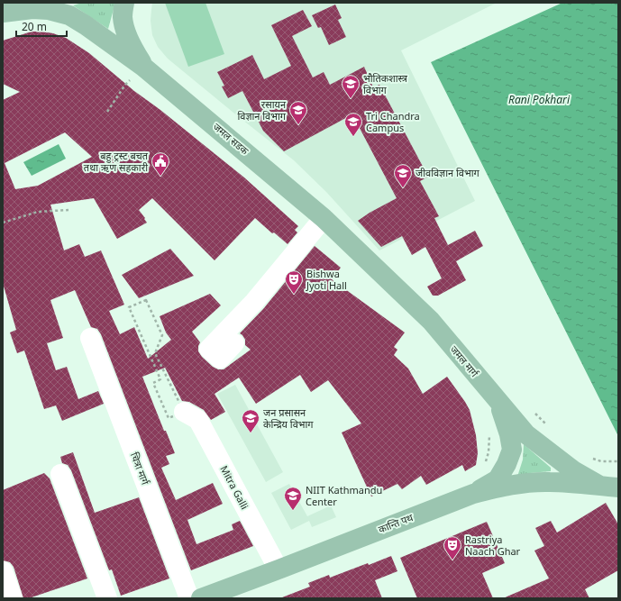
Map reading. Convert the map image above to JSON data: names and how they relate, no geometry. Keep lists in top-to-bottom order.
{
  "streets": {
    "main road": ["जमल सडक", "जमल मार्ग", "कान्ति पथ"],
    "street": ["चित्रा मार्ग", "Mitra Galli"]
  },
  "crossings": [
    ["जमल सडक", "जमल मार्ग"],
    ["जमल मार्ग", "कान्ति पथ"],
    ["Mitra Galli", "कान्ति पथ"]
  ],
  "water": ["Rani Pokhari"],
  "places": {
    "school or university": [
      "भौतिकशास्त्र विभाग",
      "रसायन विज्ञान विभाग",
      "Tri Chandra Campus",
      "जीवविज्ञान विभाग",
      "जन प्रसासन केन्द्रिय विभाग",
      "NIIT Kathmandu Center"
    ],
    "public building": ["बहु ट्रस्ट बचत तथा ऋण सहकारी"],
    "theatre": ["Bishwa Jyoti Hall", "Rastriya Naach Ghar"]
  },
  "scale_bar": "20 m"
}
